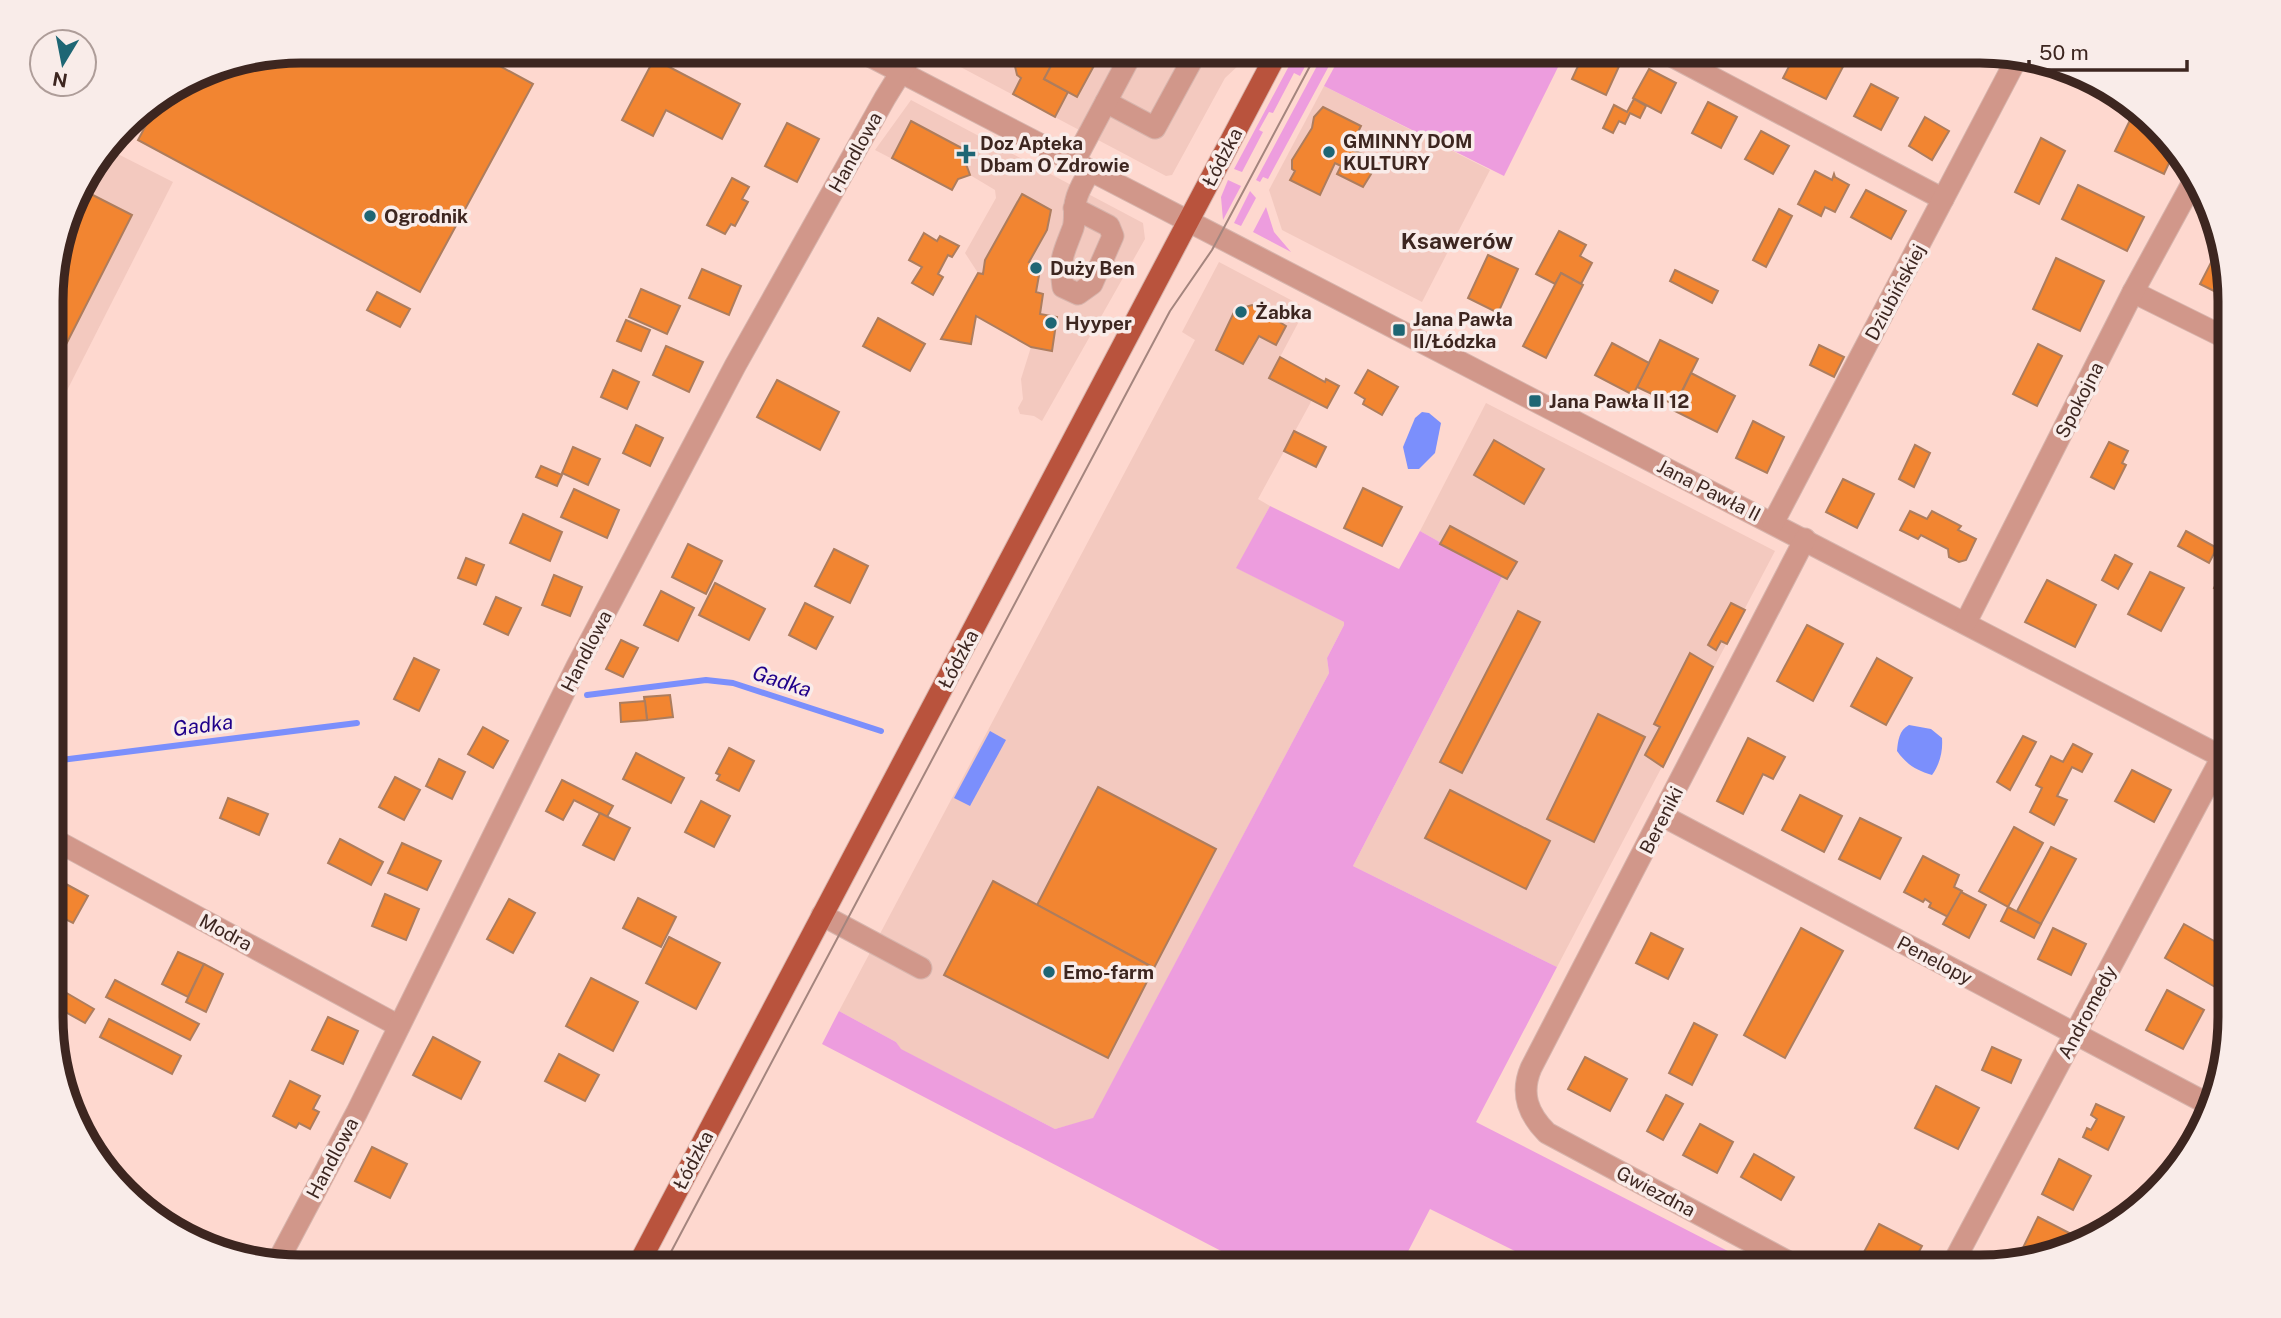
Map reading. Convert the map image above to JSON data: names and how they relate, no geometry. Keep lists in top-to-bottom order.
{
  "streets": {
    "main road": ["Łódzka"],
    "street": [
      "Handlowa",
      "Dziubińskiej",
      "Spokojna",
      "Jana Pawła II",
      "Bereniki",
      "Modra",
      "Penelopy",
      "Andromedy",
      "Gwiezdna"
    ]
  },
  "crossings": [
    ["Handlowa", "Jana Pawła II"],
    ["Handlowa", "Modra"],
    ["Łódzka", "Jana Pawła II"],
    ["Dziubińskiej", "Jana Pawła II"],
    ["Spokojna", "Jana Pawła II"],
    ["Jana Pawła II", "Bereniki"],
    ["Bereniki", "Penelopy"],
    ["Bereniki", "Gwiezdna"],
    ["Penelopy", "Andromedy"]
  ],
  "districts": ["Ksawerów"],
  "water": ["Gadka"],
  "places": {
    "other": [
      "GMINNY DOM KULTURY",
      "Ogrodnik",
      "Duży Ben",
      "Żabka",
      "Hyyper",
      "Emo-farm"
    ],
    "health": ["Doz Apteka Dbam O Zdrowie"],
    "transit": ["Jana Pawła II/Łódzka", "Jana Pawła II 12"]
  },
  "scale_bar": "50 m",
  "north": "bottom"
}
